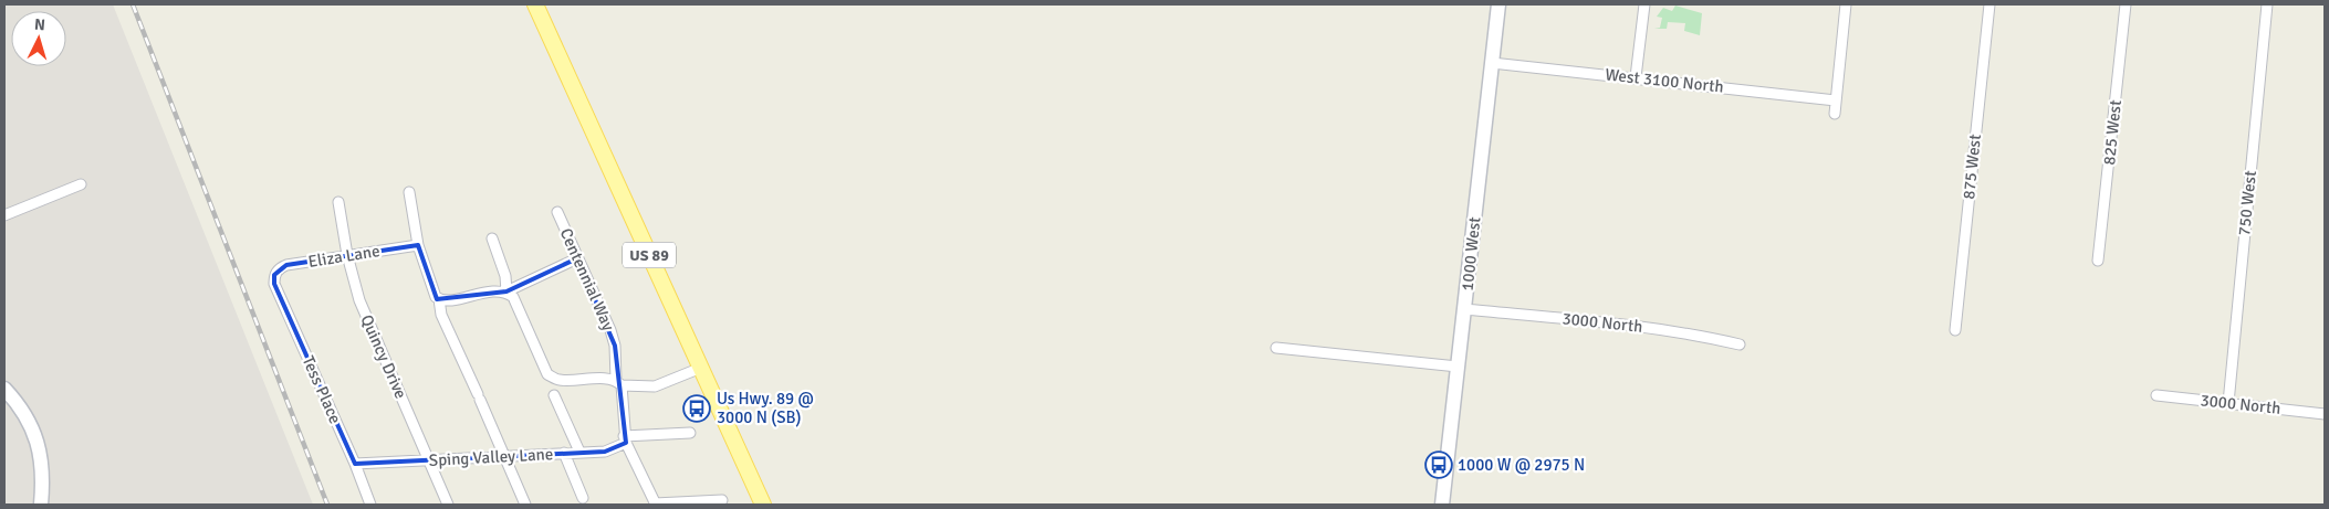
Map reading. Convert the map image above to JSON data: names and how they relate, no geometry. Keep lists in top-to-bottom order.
{
  "streets": {
    "main road": ["US 89"],
    "street": [
      "West 3100 North",
      "825 West",
      "875 West",
      "750 West",
      "1000 West",
      "Eliza Lane",
      "Centennial Way",
      "3000 North",
      "Quincy Drive",
      "Tess Place",
      "Sping Valley Lane"
    ]
  },
  "crossings": [
    ["West 3100 North", "1000 West"],
    ["750 West", "3000 North"],
    ["1000 West", "3000 North"],
    ["Eliza Lane", "Quincy Drive"],
    ["Eliza Lane", "Tess Place"],
    ["Centennial Way", "Sping Valley Lane"],
    ["Quincy Drive", "Sping Valley Lane"],
    ["Tess Place", "Sping Valley Lane"]
  ],
  "places": {
    "bus stop": ["Us Hwy. 89 @ 3000 N (SB)", "1000 W @ 2975 N"]
  },
  "north": "top"
}
